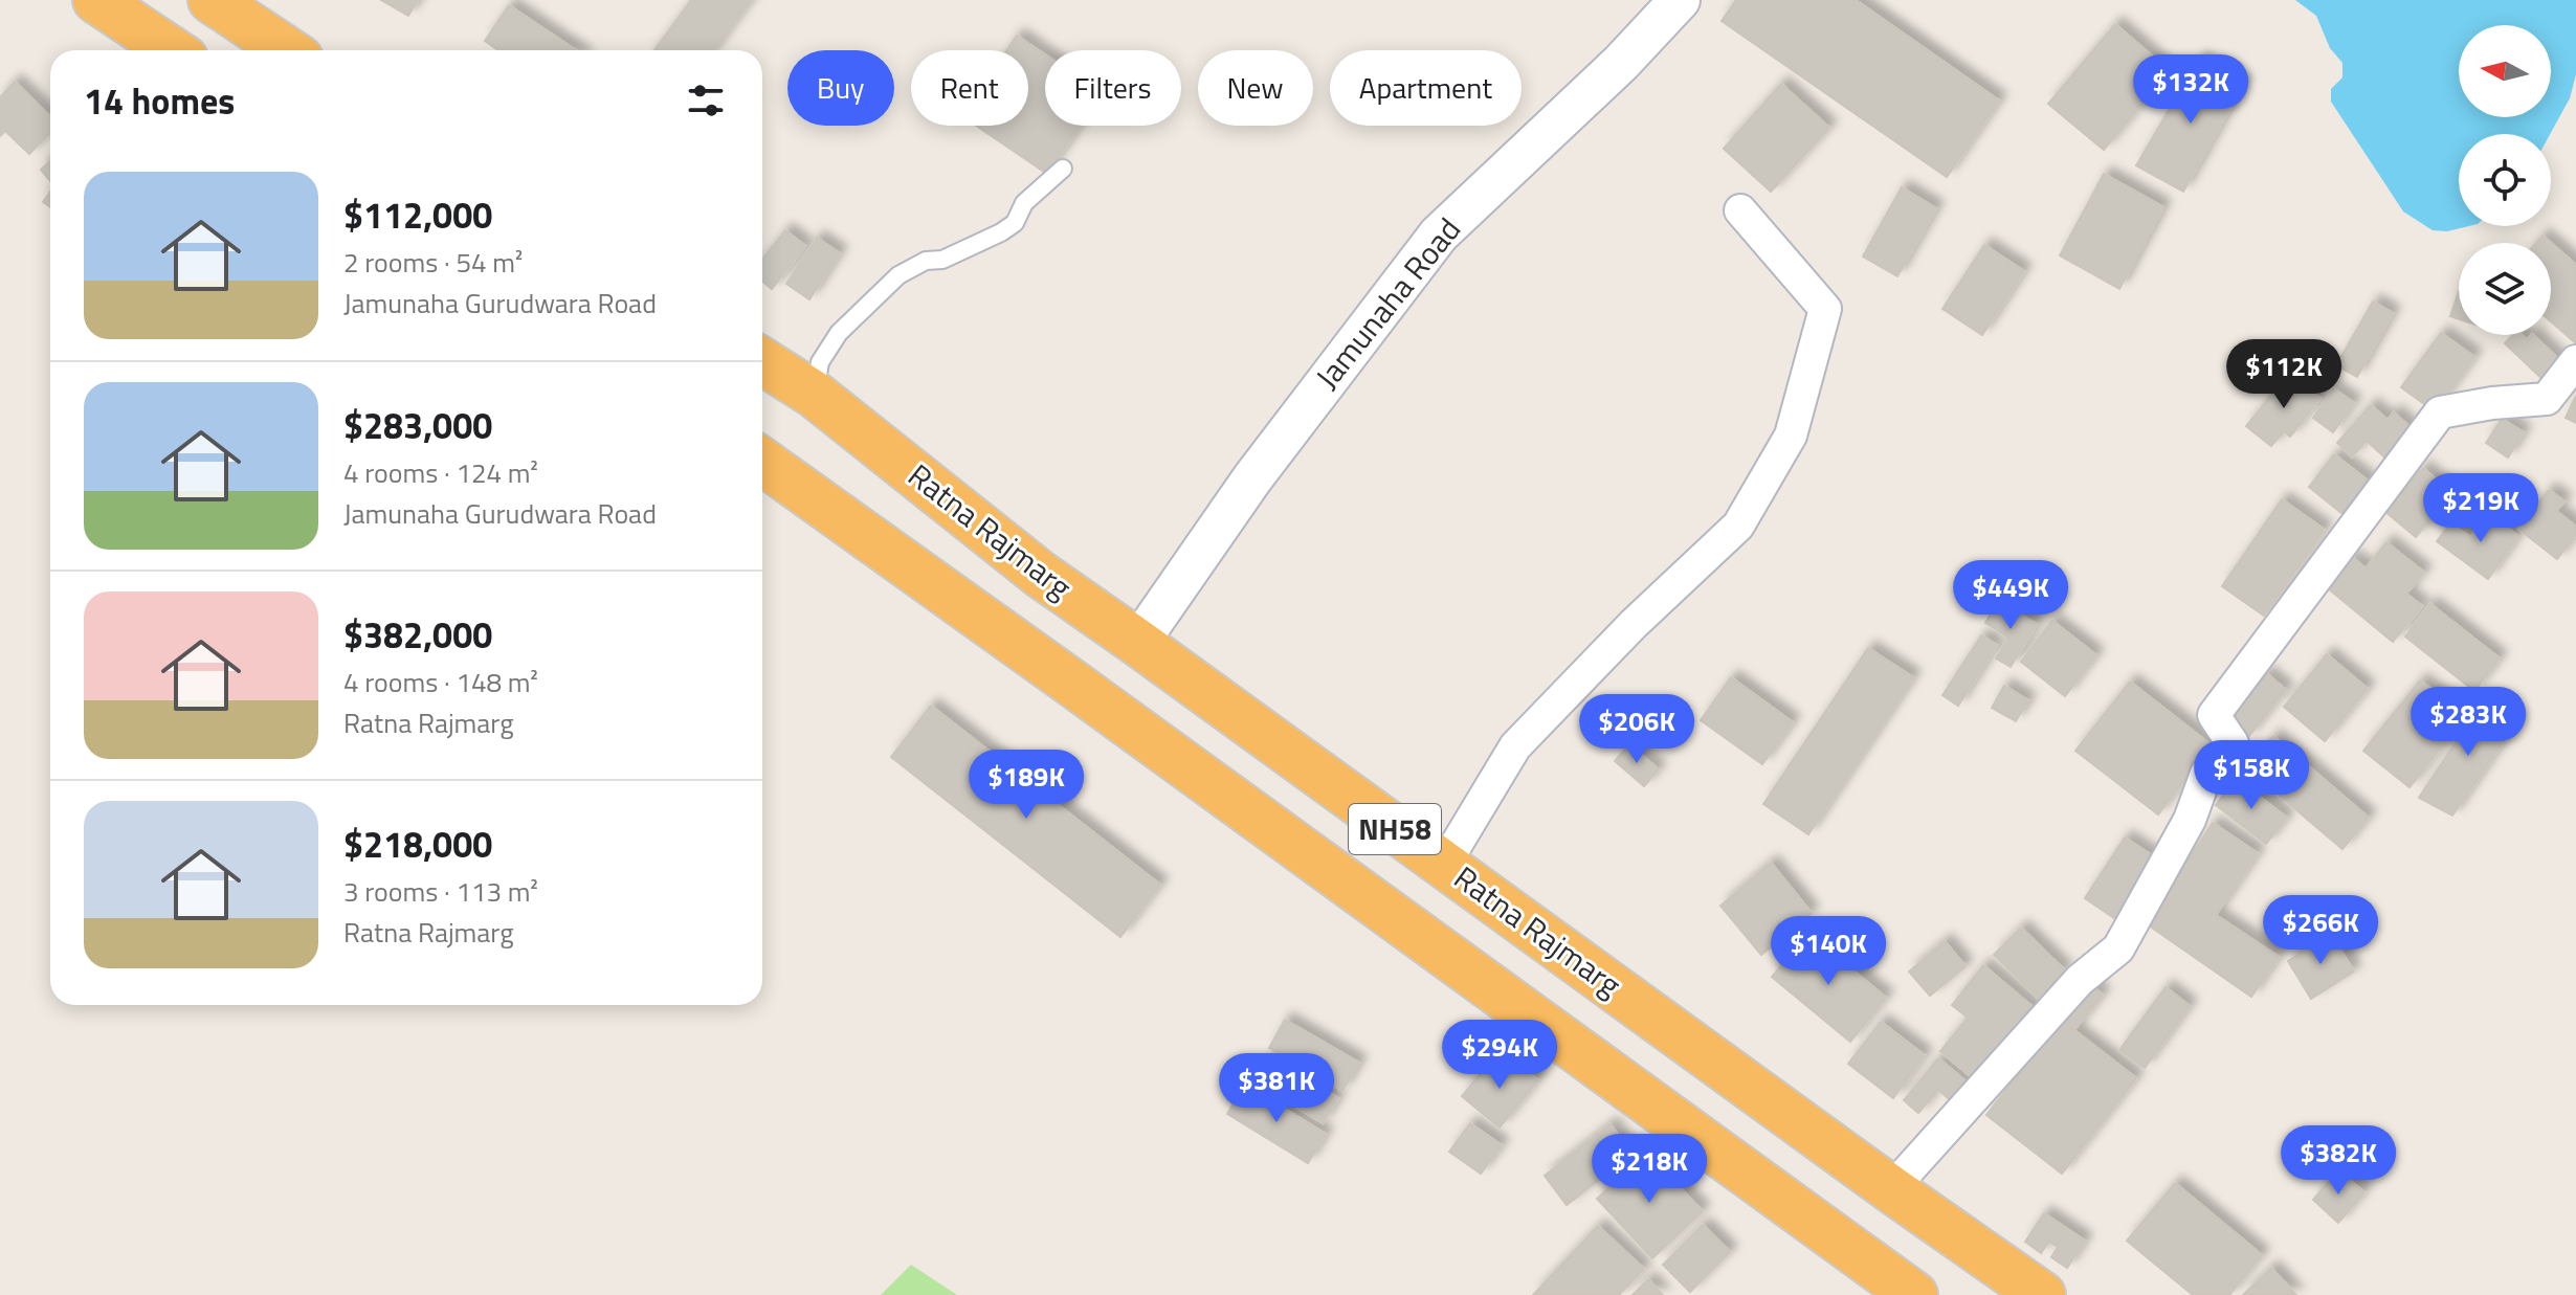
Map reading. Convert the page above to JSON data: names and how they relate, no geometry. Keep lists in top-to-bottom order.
{
  "streets": {
    "highway": ["Ratna Rajmarg", "NH58"],
    "street": ["Jamunaha Road"]
  },
  "crossings": [
    ["Jamunaha Road", "Ratna Rajmarg"]
  ],
  "north": "left",
  "page": {
    "chip": [
      "Buy",
      "Rent",
      "Filters",
      "New",
      "Apartment"
    ],
    "heading": "14 homes",
    "price": [
      "$132K",
      "$112K",
      "$219K",
      "$449K",
      "$283K",
      "$206K",
      "$158K",
      "$189K",
      "$266K",
      "$140K",
      "$294K",
      "$381K",
      "$382K",
      "$218K"
    ],
    "list": [
      {
        "name": "$112,000",
        "note": "2 rooms · 54 m² · Jamunaha Gurudwara Road"
      },
      {
        "name": "$283,000",
        "note": "4 rooms · 124 m² · Jamunaha Gurudwara Road"
      },
      {
        "name": "$382,000",
        "note": "4 rooms · 148 m² · Ratna Rajmarg"
      },
      {
        "name": "$218,000",
        "note": "3 rooms · 113 m² · Ratna Rajmarg"
      }
    ]
  }
}
